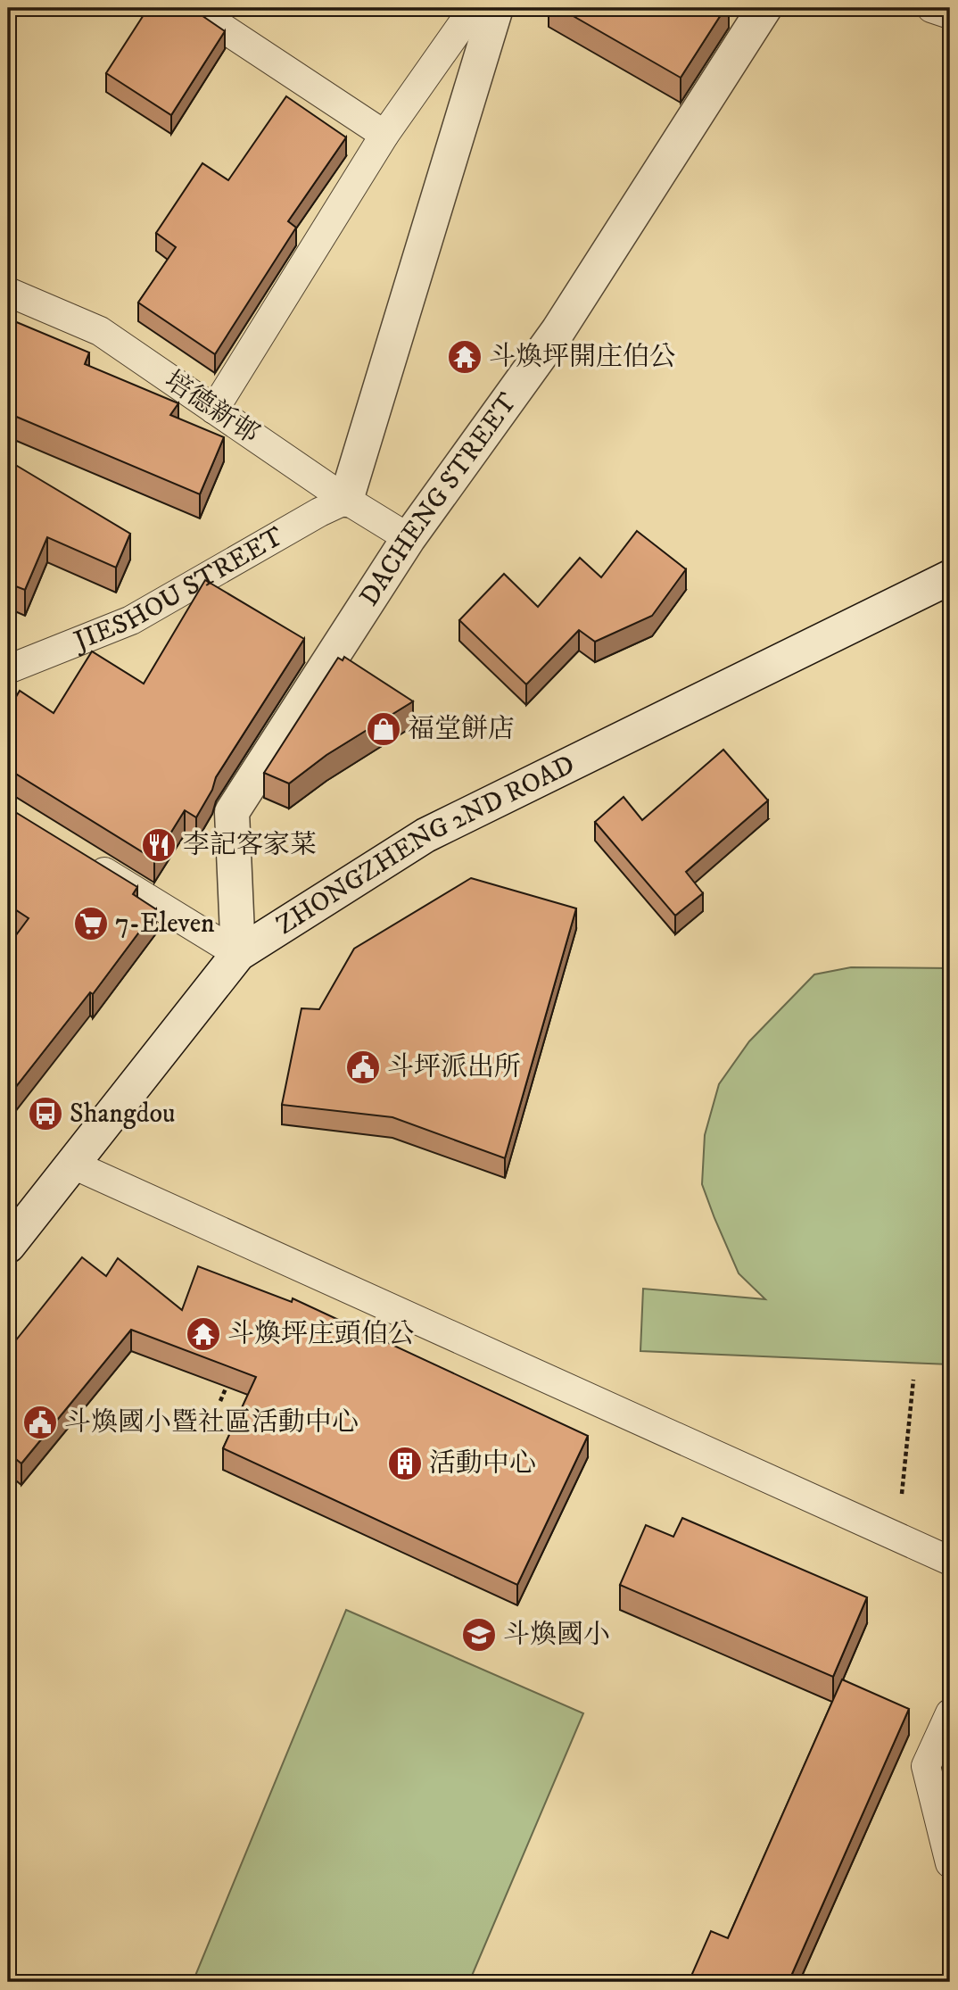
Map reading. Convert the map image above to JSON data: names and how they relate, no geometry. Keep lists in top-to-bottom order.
{
  "streets": {
    "street": ["DACHENG STREET", "ZHONGZHENG 2ND ROAD"],
    "lane": ["培德新邨", "JIESHOU STREET"]
  },
  "crossings": [
    ["培德新邨", "DACHENG STREET"],
    ["培德新邨", "JIESHOU STREET"],
    ["DACHENG STREET", "ZHONGZHENG 2ND ROAD"]
  ],
  "places": {
    "temple": ["斗煥坪開庄伯公", "斗煥坪庄頭伯公"],
    "shop": ["福堂餅店"],
    "restaurant": ["李記客家菜"],
    "supermarket": ["7-Eleven"],
    "public building": ["斗坪派出所", "斗煥國小暨社區活動中心"],
    "bus stop": ["Shangdou"],
    "building": ["活動中心"],
    "school or university": ["斗煥國小"]
  }
}
